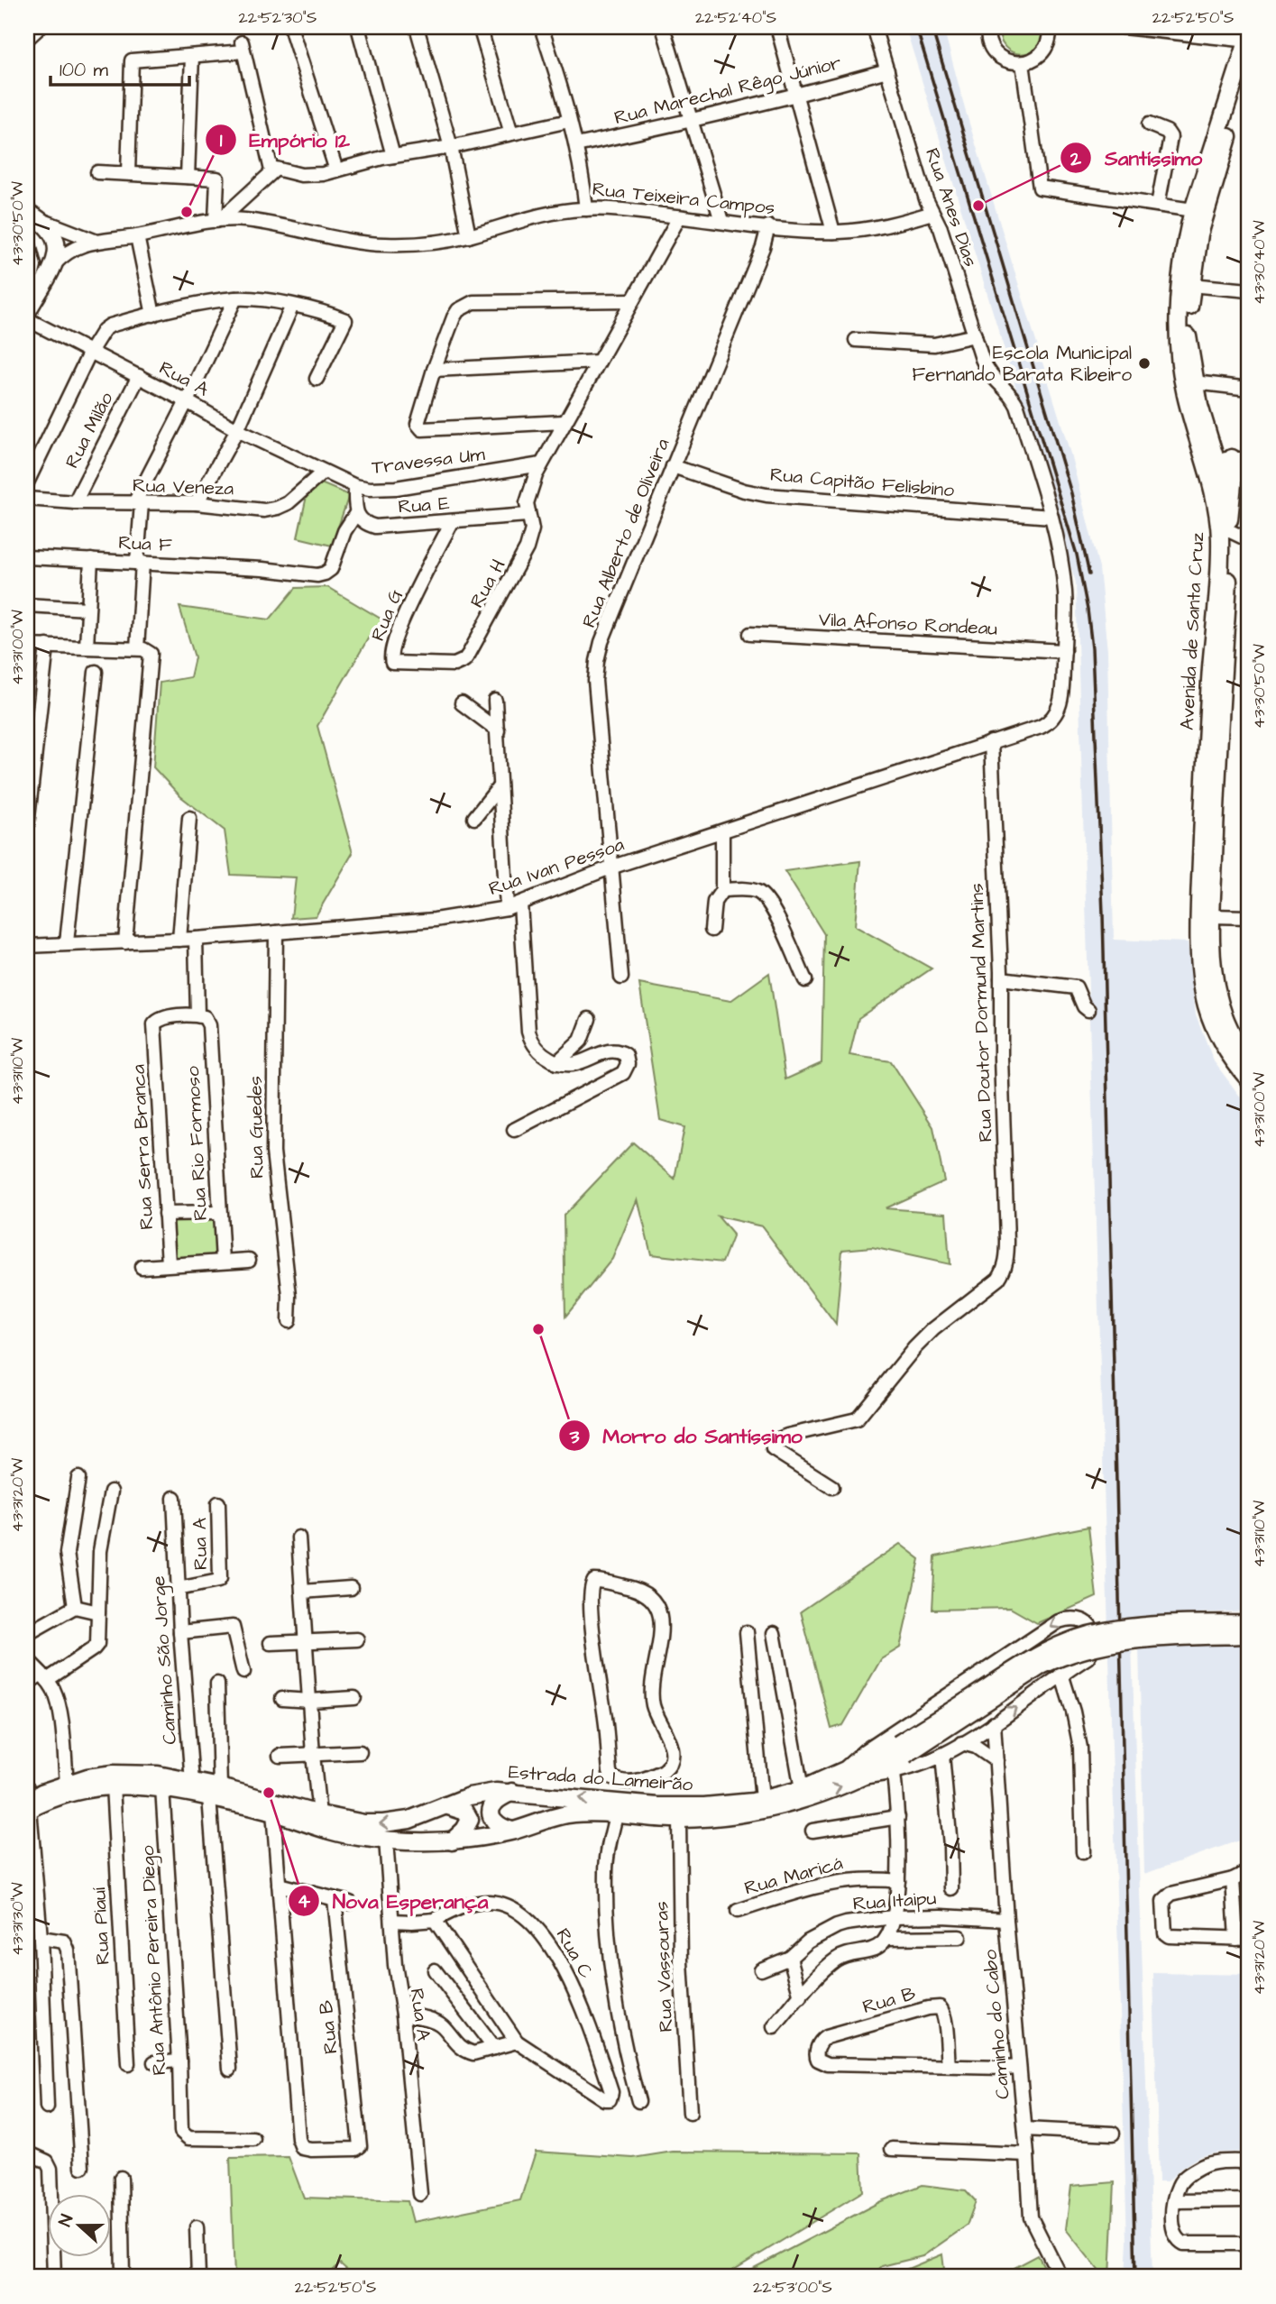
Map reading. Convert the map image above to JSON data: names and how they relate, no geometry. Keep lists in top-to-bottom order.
{
  "streets": {
    "main road": ["Avenida de Santa Cruz", "Estrada do Lameirão"],
    "street": [
      "Rua Marechal Rêgo Júnior",
      "Rua Teixeira Campos",
      "Rua Anes Dias",
      "Rua A",
      "Rua Milão",
      "Travessa Um",
      "Rua Capitão Felisbino",
      "Rua Veneza",
      "Rua E",
      "Rua Alberto de Oliveira",
      "Rua F",
      "Rua H",
      "Rua G",
      "Vila Afonso Rondeau",
      "Rua Ivan Pessoa",
      "Rua Doutor Dormund Martins",
      "Rua Guedes",
      "Rua Rio Formoso",
      "Rua Serra Branca",
      "Caminho São Jorge",
      "Rua Maricá",
      "Rua Itaipu",
      "Rua Piauí",
      "Rua C",
      "Rua Antônio Pereira Diego",
      "Rua Vassouras",
      "Rua B",
      "Caminho do Cabo"
    ]
  },
  "crossings": [
    ["Rua Marechal Rêgo Júnior", "Rua Anes Dias"],
    ["Rua Teixeira Campos", "Rua Anes Dias"],
    ["Rua Teixeira Campos", "Rua Alberto de Oliveira"],
    ["Rua Teixeira Campos", "Rua H"],
    ["Rua Anes Dias", "Rua Capitão Felisbino"],
    ["Rua Anes Dias", "Vila Afonso Rondeau"],
    ["Rua Anes Dias", "Rua Ivan Pessoa"],
    ["Rua A", "Rua Milão"],
    ["Rua A", "Travessa Um"],
    ["Rua A", "Rua Veneza"],
    ["Rua A", "Caminho São Jorge"],
    ["Rua A", "Estrada do Lameirão"],
    ["Rua Milão", "Rua Veneza"],
    ["Travessa Um", "Rua Veneza"],
    ["Travessa Um", "Rua H"],
    ["Rua Capitão Felisbino", "Rua Alberto de Oliveira"],
    ["Rua E", "Rua F"],
    ["Rua E", "Rua H"],
    ["Rua E", "Rua G"],
    ["Rua Alberto de Oliveira", "Rua Ivan Pessoa"],
    ["Rua H", "Rua G"],
    ["Rua Ivan Pessoa", "Rua Doutor Dormund Martins"],
    ["Rua Ivan Pessoa", "Rua Guedes"],
    ["Rua Rio Formoso", "Rua Serra Branca"],
    ["Caminho São Jorge", "Estrada do Lameirão"],
    ["Estrada do Lameirão", "Rua Piauí"],
    ["Estrada do Lameirão", "Rua Antônio Pereira Diego"],
    ["Estrada do Lameirão", "Rua Vassouras"],
    ["Estrada do Lameirão", "Caminho do Cabo"],
    ["Rua Itaipu", "Caminho do Cabo"]
  ],
  "places": [
    "Santíssimo",
    "Empório 12",
    "Escola Municipal Fernando Barata Ribeiro",
    "Morro do Santíssimo",
    "Nova Esperança"
  ],
  "scale_bar": "100 m",
  "north": "left",
  "coordinates": [
    "22°52'30\"S",
    "22°52'40\"S",
    "22°52'50\"S",
    "43°30'50\"W",
    "43°30'40\"W",
    "43°31'00\"W",
    "43°31'10\"W",
    "43°31'20\"W",
    "43°31'30\"W",
    "22°53'00\"S"
  ]
}
